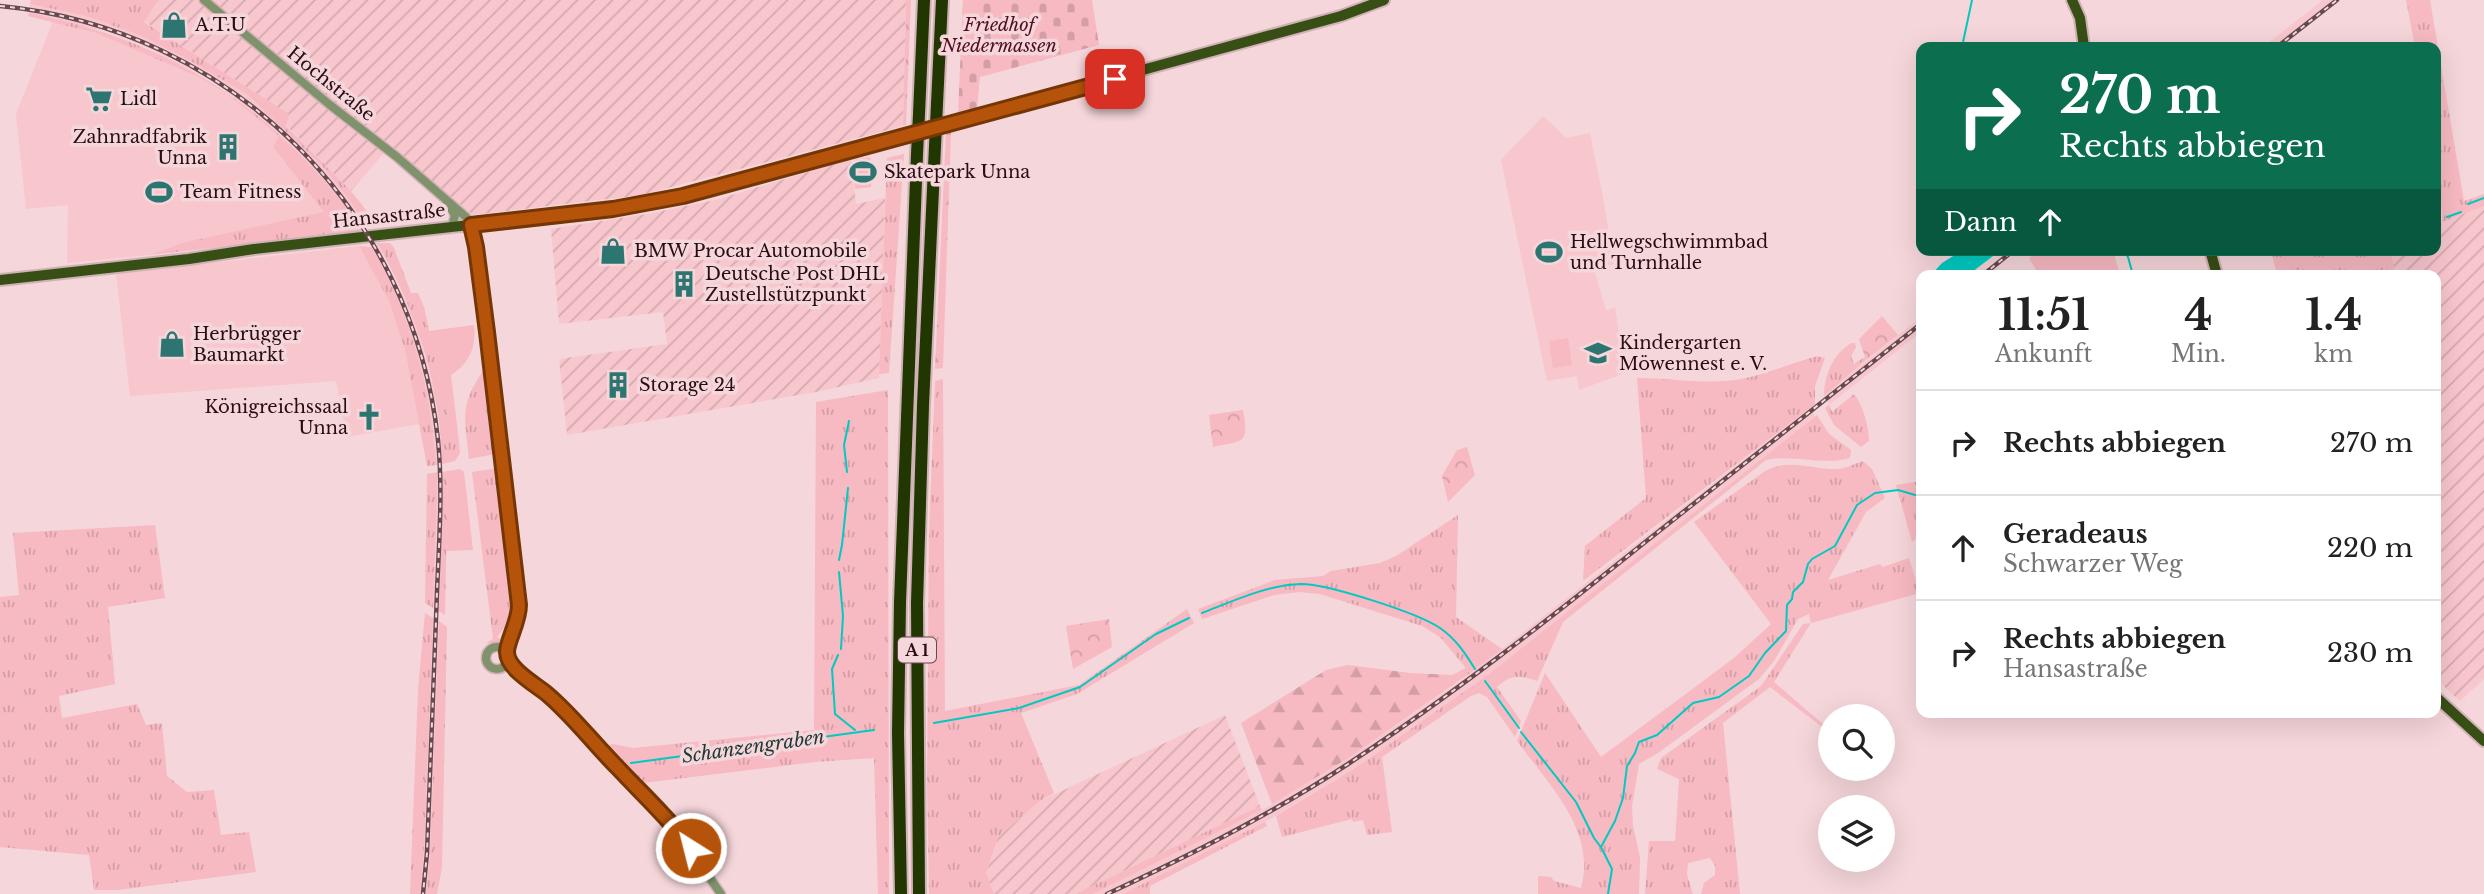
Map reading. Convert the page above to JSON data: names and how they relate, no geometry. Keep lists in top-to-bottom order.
{
  "streets": {
    "highway": ["A 1"],
    "main road": ["Hansastraße"],
    "street": ["Hochstraße"]
  },
  "crossings": [
    ["Hochstraße", "Hansastraße"]
  ],
  "water": ["Schanzengraben"],
  "parks": ["Friedhof Niedermassen"],
  "places": {
    "shop": ["A.T.U", "BMW Procar Automobile", "Herbrügger Baumarkt"],
    "supermarket": ["Lidl"],
    "building": ["Zahnradfabrik Unna", "Deutsche Post DHL Zustellstützpunkt", "Storage 24"],
    "sports": ["Skatepark Unna", "Team Fitness", "Hellwegschwimmbad und Turnhalle"],
    "school or university": ["Kindergarten Möwennest e. V."],
    "church": ["Königreichssaal Unna"]
  },
  "page": {
    "turn": ["270 m", "Rechts abbiegen"],
    "then": "Dann",
    "eta": [
      "11:51",
      "Ankunft",
      "4",
      "Min.",
      "1.4",
      "km"
    ],
    "list": [
      {
        "name": "Rechts abbiegen",
        "value": "270 m"
      },
      {
        "name": "Geradeaus",
        "note": "Schwarzer Weg",
        "value": "220 m"
      },
      {
        "name": "Rechts abbiegen",
        "note": "Hansastraße",
        "value": "230 m"
      }
    ]
  }
}
